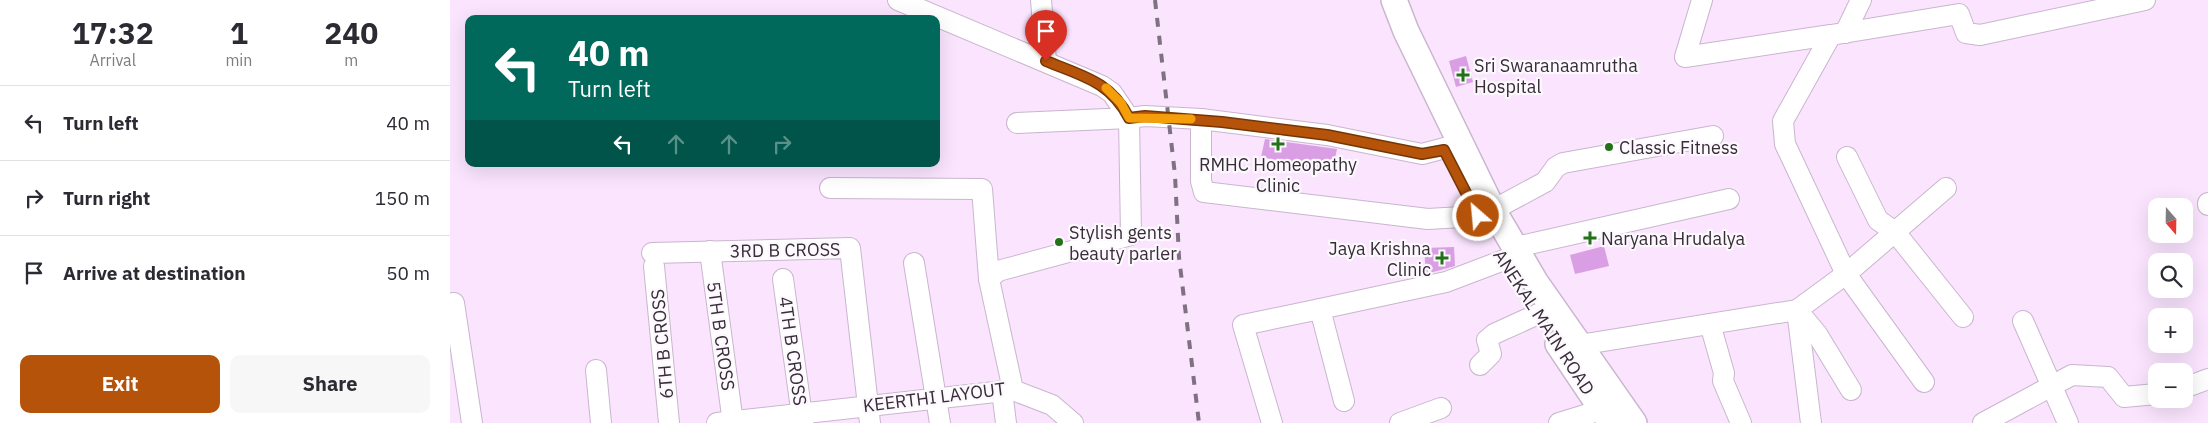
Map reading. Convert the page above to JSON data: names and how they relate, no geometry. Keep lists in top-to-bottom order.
{
  "streets": {
    "main road": ["ANEKAL MAIN ROAD"],
    "street": [
      "3RD B CROSS",
      "5TH B CROSS",
      "6TH B CROSS",
      "4TH B CROSS",
      "KEERTHI LAYOUT"
    ]
  },
  "crossings": [
    ["3RD B CROSS", "5TH B CROSS"],
    ["3RD B CROSS", "6TH B CROSS"],
    ["3RD B CROSS", "KEERTHI LAYOUT"],
    ["5TH B CROSS", "KEERTHI LAYOUT"],
    ["4TH B CROSS", "KEERTHI LAYOUT"]
  ],
  "places": {
    "health": [
      "Sri Swaranaamrutha Hospital",
      "RMHC Homeopathy Clinic",
      "Naryana Hrudalya",
      "Jaya Krishna Clinic"
    ],
    "other": ["Classic Fitness", "Stylish gents beauty parler"]
  },
  "north": "bottom",
  "page": {
    "eta": [
      "17:32",
      "Arrival",
      "1",
      "min",
      "240",
      "m"
    ],
    "turn": ["40 m", "Turn left"],
    "list": [
      {
        "name": "Turn left",
        "value": "40 m"
      },
      {
        "name": "Turn right",
        "value": "150 m"
      },
      {
        "name": "Arrive at destination",
        "value": "50 m"
      }
    ],
    "map_buttons": ["+", "−"],
    "buttons": ["Exit", "Share"]
  }
}
